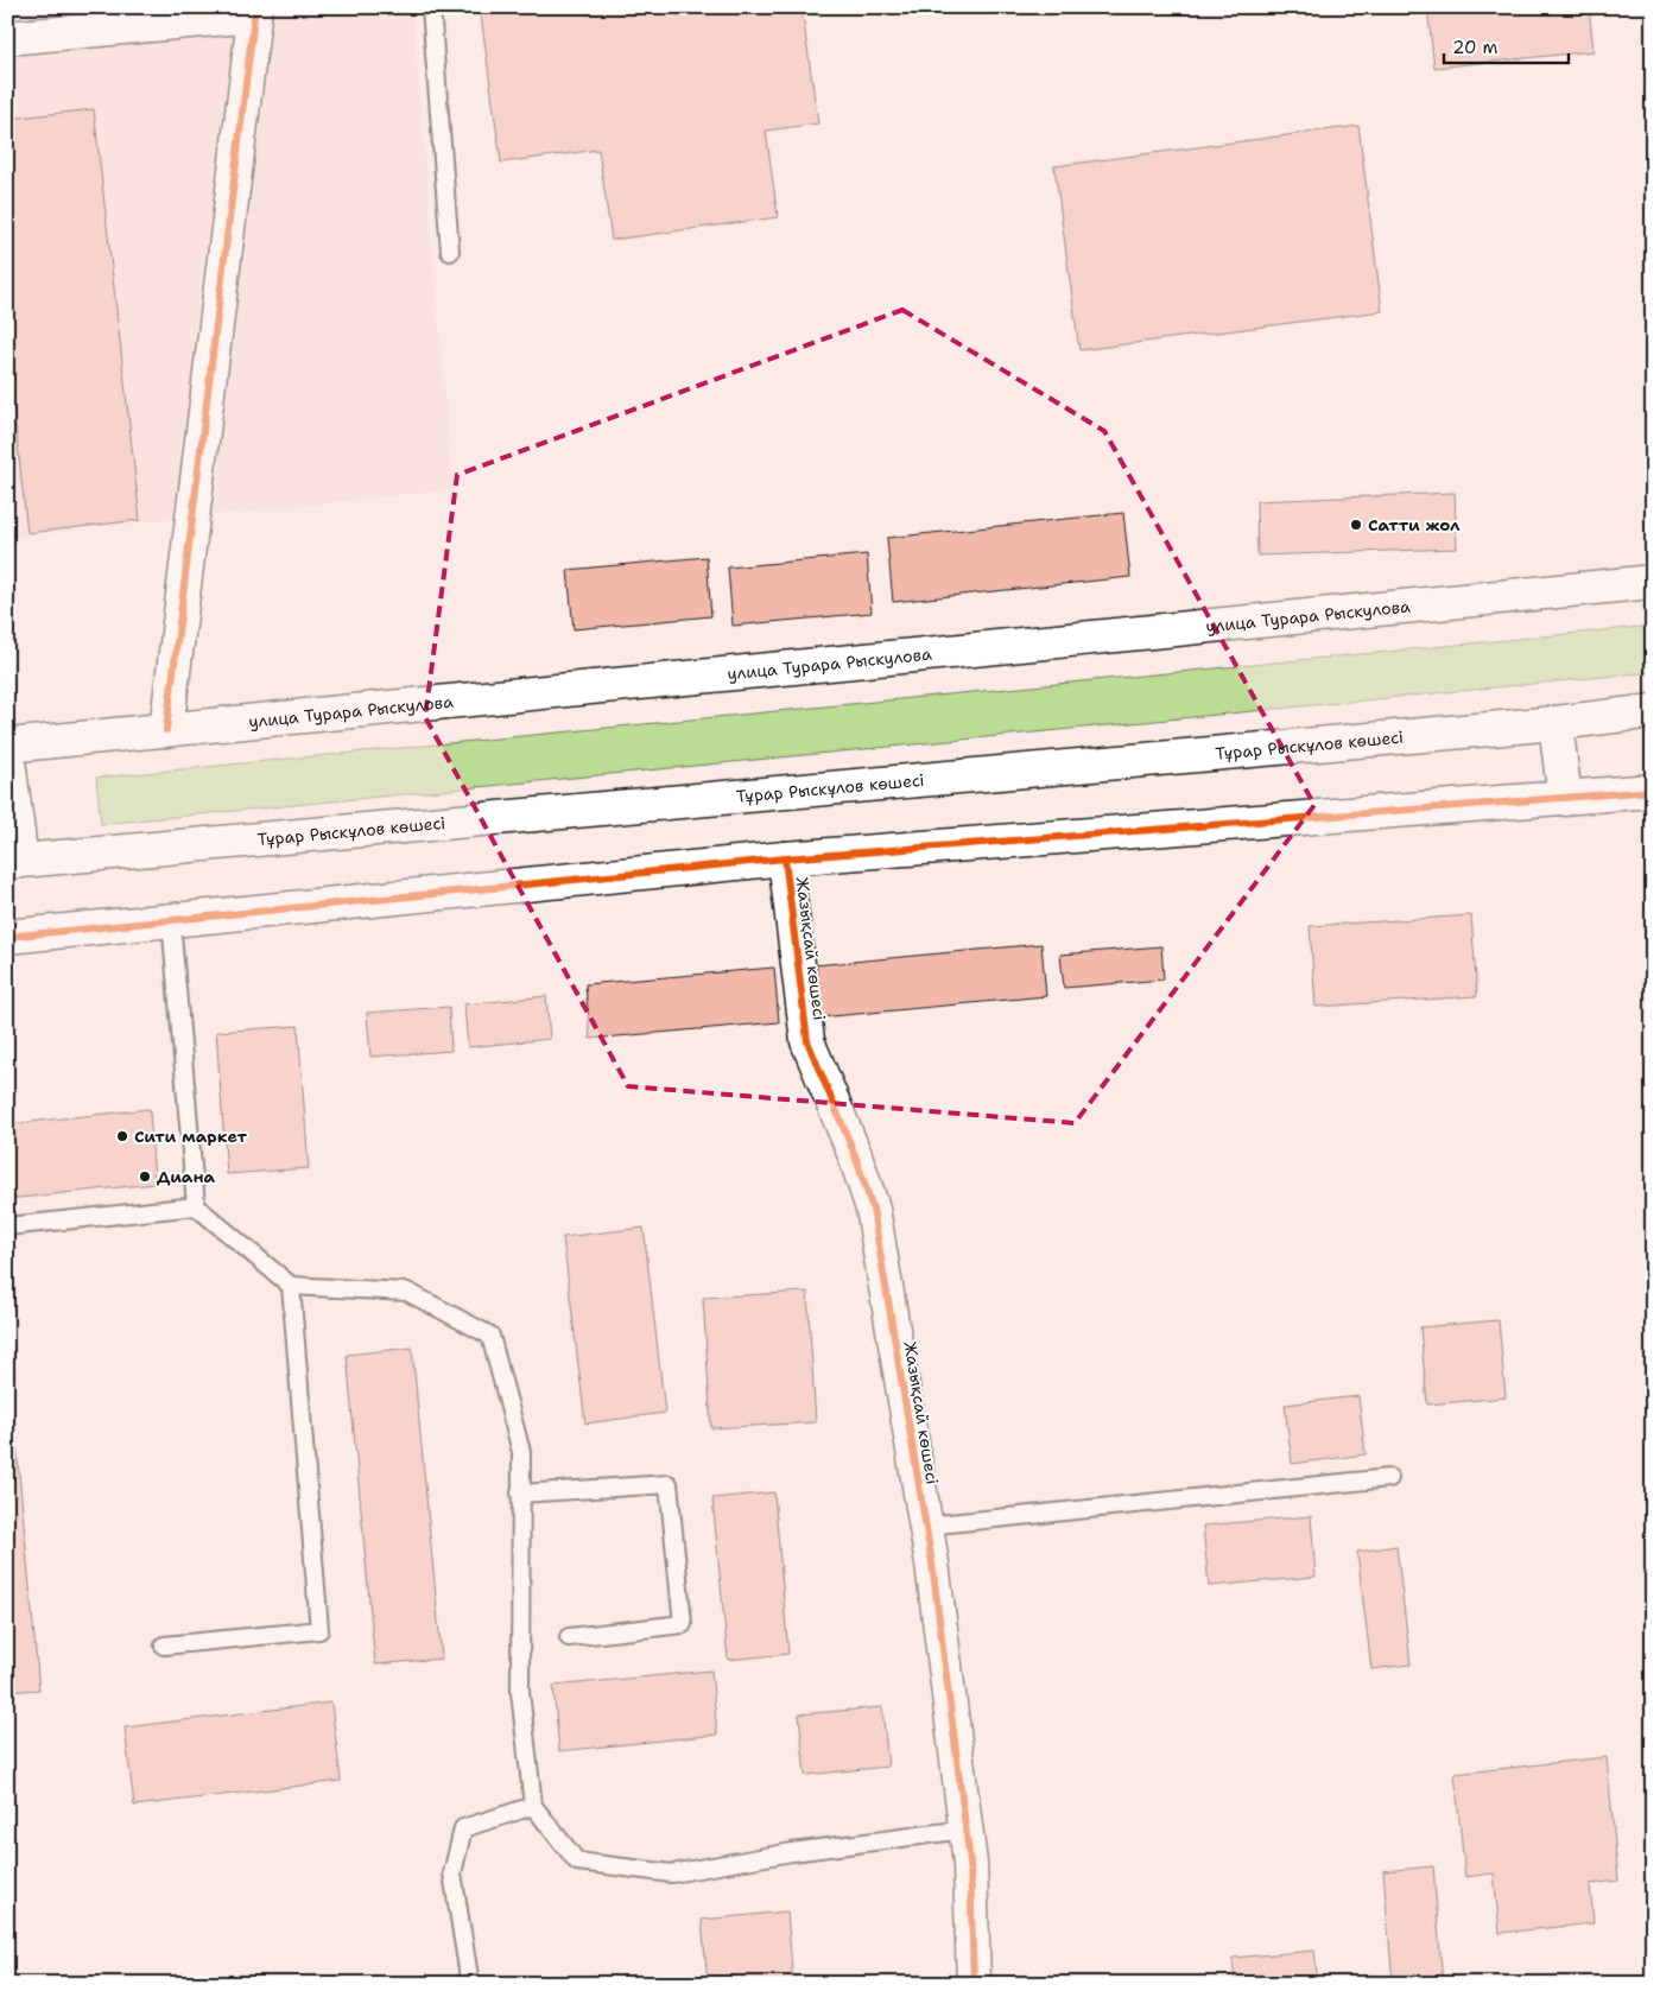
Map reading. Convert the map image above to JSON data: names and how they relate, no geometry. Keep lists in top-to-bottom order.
{
  "streets": {
    "street": ["улица Турара Рыскулова", "Тұрар Рыскұлов көшесі", "Жазықсай көшесі"]
  },
  "places": ["Сатти жол", "Сити маркет", "Диана"],
  "scale_bar": "20 m"
}
